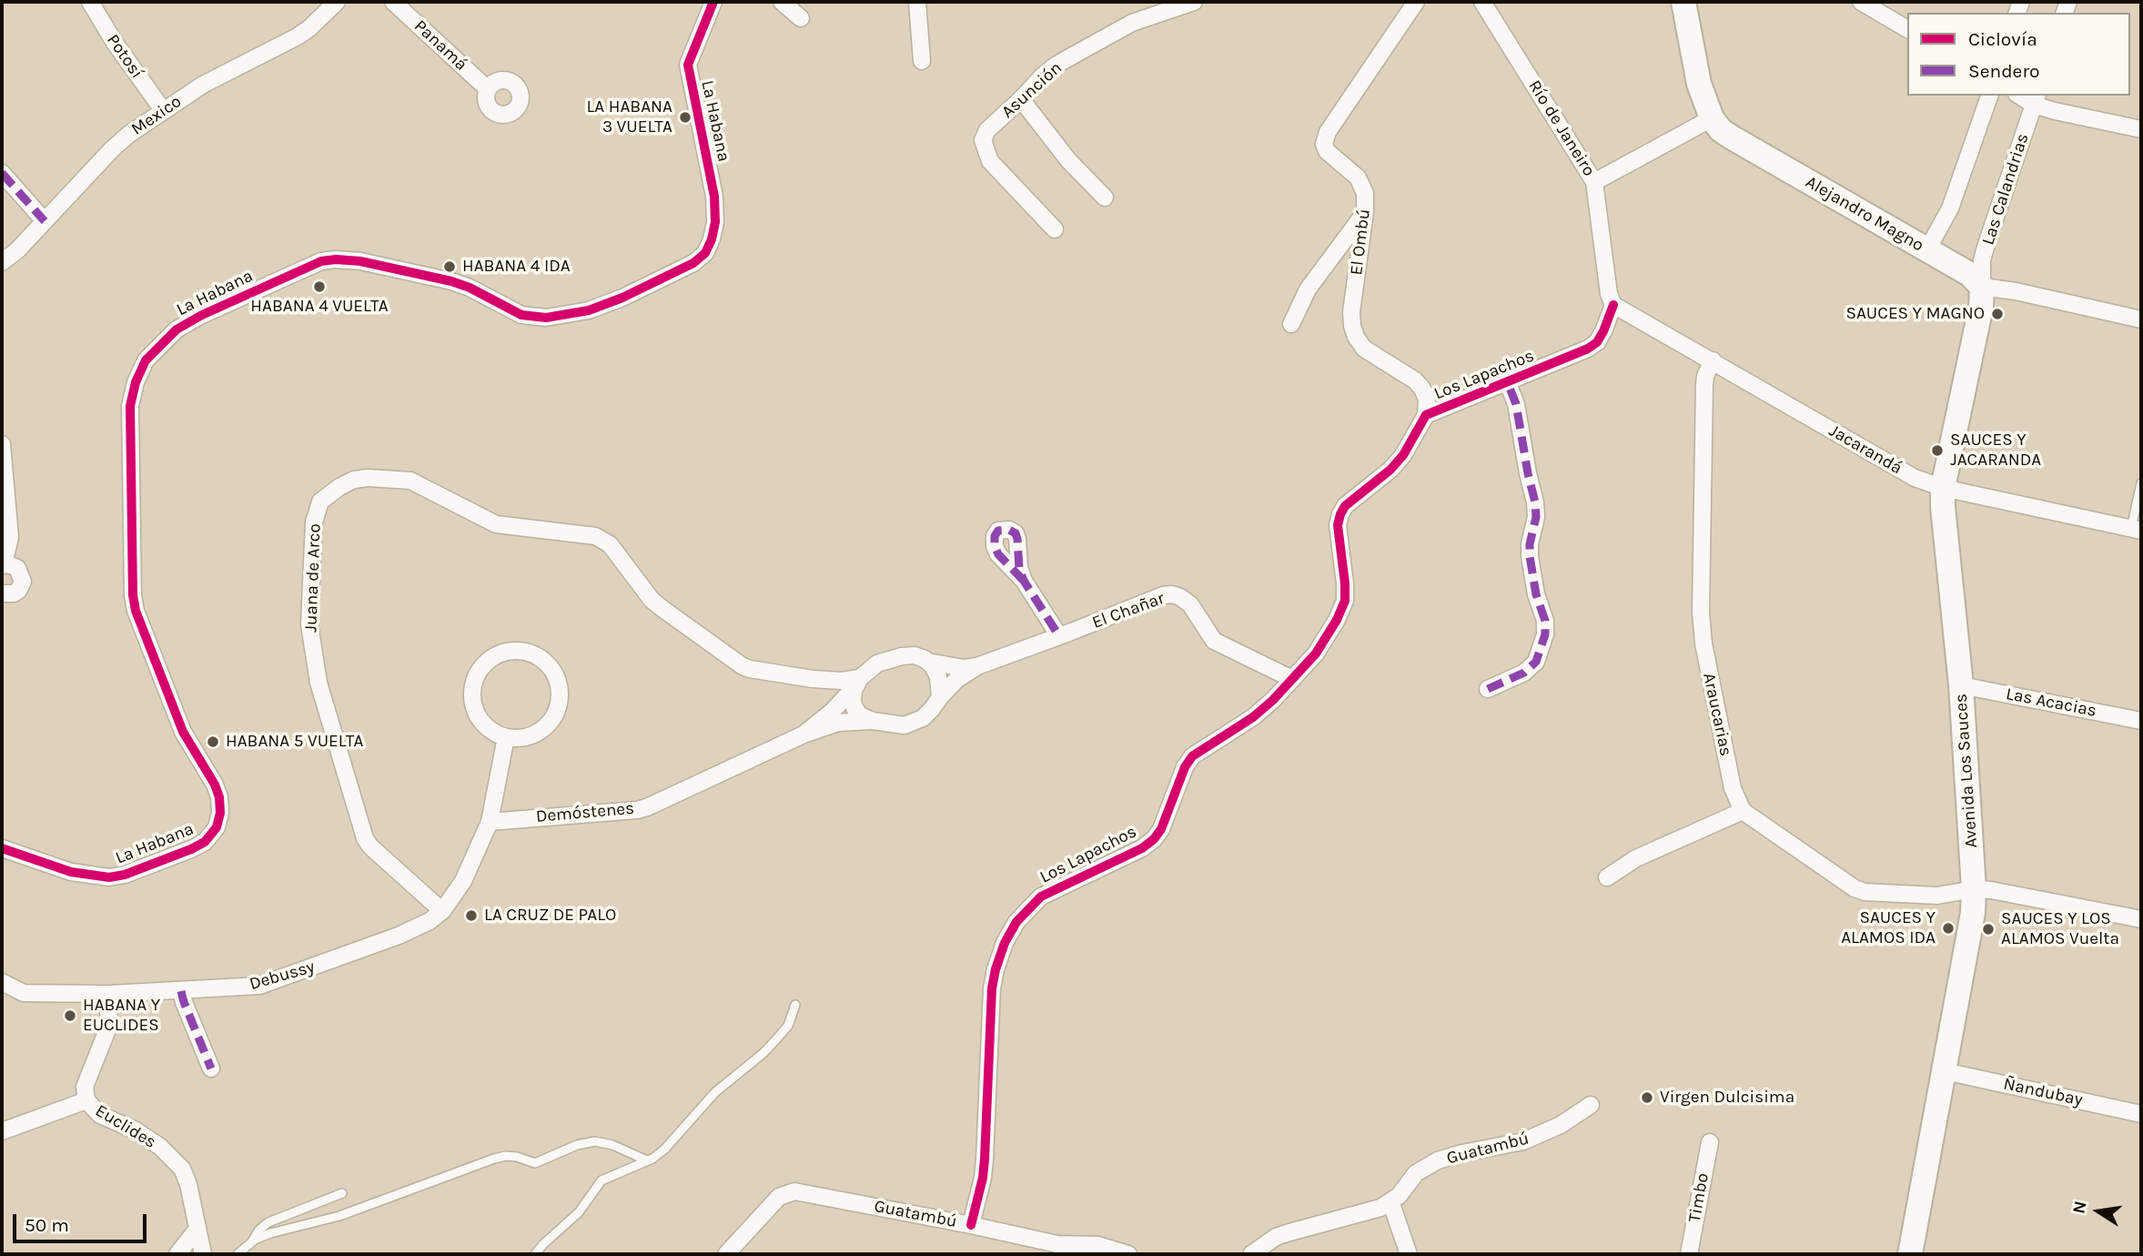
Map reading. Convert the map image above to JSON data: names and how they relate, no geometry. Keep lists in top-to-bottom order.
{
  "streets": {
    "main road": ["Alejandro Magno", "Avenida Los Sauces"],
    "street": [
      "Panamá",
      "Potosí",
      "Asunción",
      "Mexico",
      "La Habana",
      "Río de Janeiro",
      "Las Calandrias",
      "El Ombú",
      "Los Lapachos",
      "Jacarandá",
      "Juana de Arco",
      "El Chañar",
      "Las Acacias",
      "Araucarias",
      "Demóstenes",
      "Debussy",
      "Ñandubay",
      "Euclides",
      "Guatambú",
      "Timbo"
    ]
  },
  "crossings": [
    ["Potosí", "Mexico"],
    ["Río de Janeiro", "Los Lapachos"],
    ["Río de Janeiro", "Jacarandá"],
    ["Las Calandrias", "Alejandro Magno"],
    ["Las Calandrias", "Avenida Los Sauces"],
    ["Alejandro Magno", "Avenida Los Sauces"],
    ["El Ombú", "Los Lapachos"],
    ["Los Lapachos", "Jacarandá"],
    ["Los Lapachos", "El Chañar"],
    ["Los Lapachos", "Guatambú"],
    ["Jacarandá", "Araucarias"],
    ["Jacarandá", "Avenida Los Sauces"],
    ["Juana de Arco", "El Chañar"],
    ["Juana de Arco", "Demóstenes"],
    ["Juana de Arco", "Debussy"],
    ["El Chañar", "Demóstenes"],
    ["Las Acacias", "Avenida Los Sauces"],
    ["Avenida Los Sauces", "Ñandubay"],
    ["Debussy", "Euclides"]
  ],
  "places": [
    "LA HABANA 3 VUELTA",
    "HABANA 4 IDA",
    "HABANA 4 VUELTA",
    "SAUCES Y MAGNO",
    "SAUCES Y JACARANDA",
    "HABANA 5 VUELTA",
    "LA CRUZ DE PALO",
    "SAUCES Y ALAMOS IDA",
    "SAUCES Y LOS ALAMOS Vuelta",
    "HABANA Y EUCLIDES",
    "Virgen Dulcisima"
  ],
  "legend": ["Ciclovía", "Sendero"],
  "scale_bar": "50 m",
  "north": "left"
}
